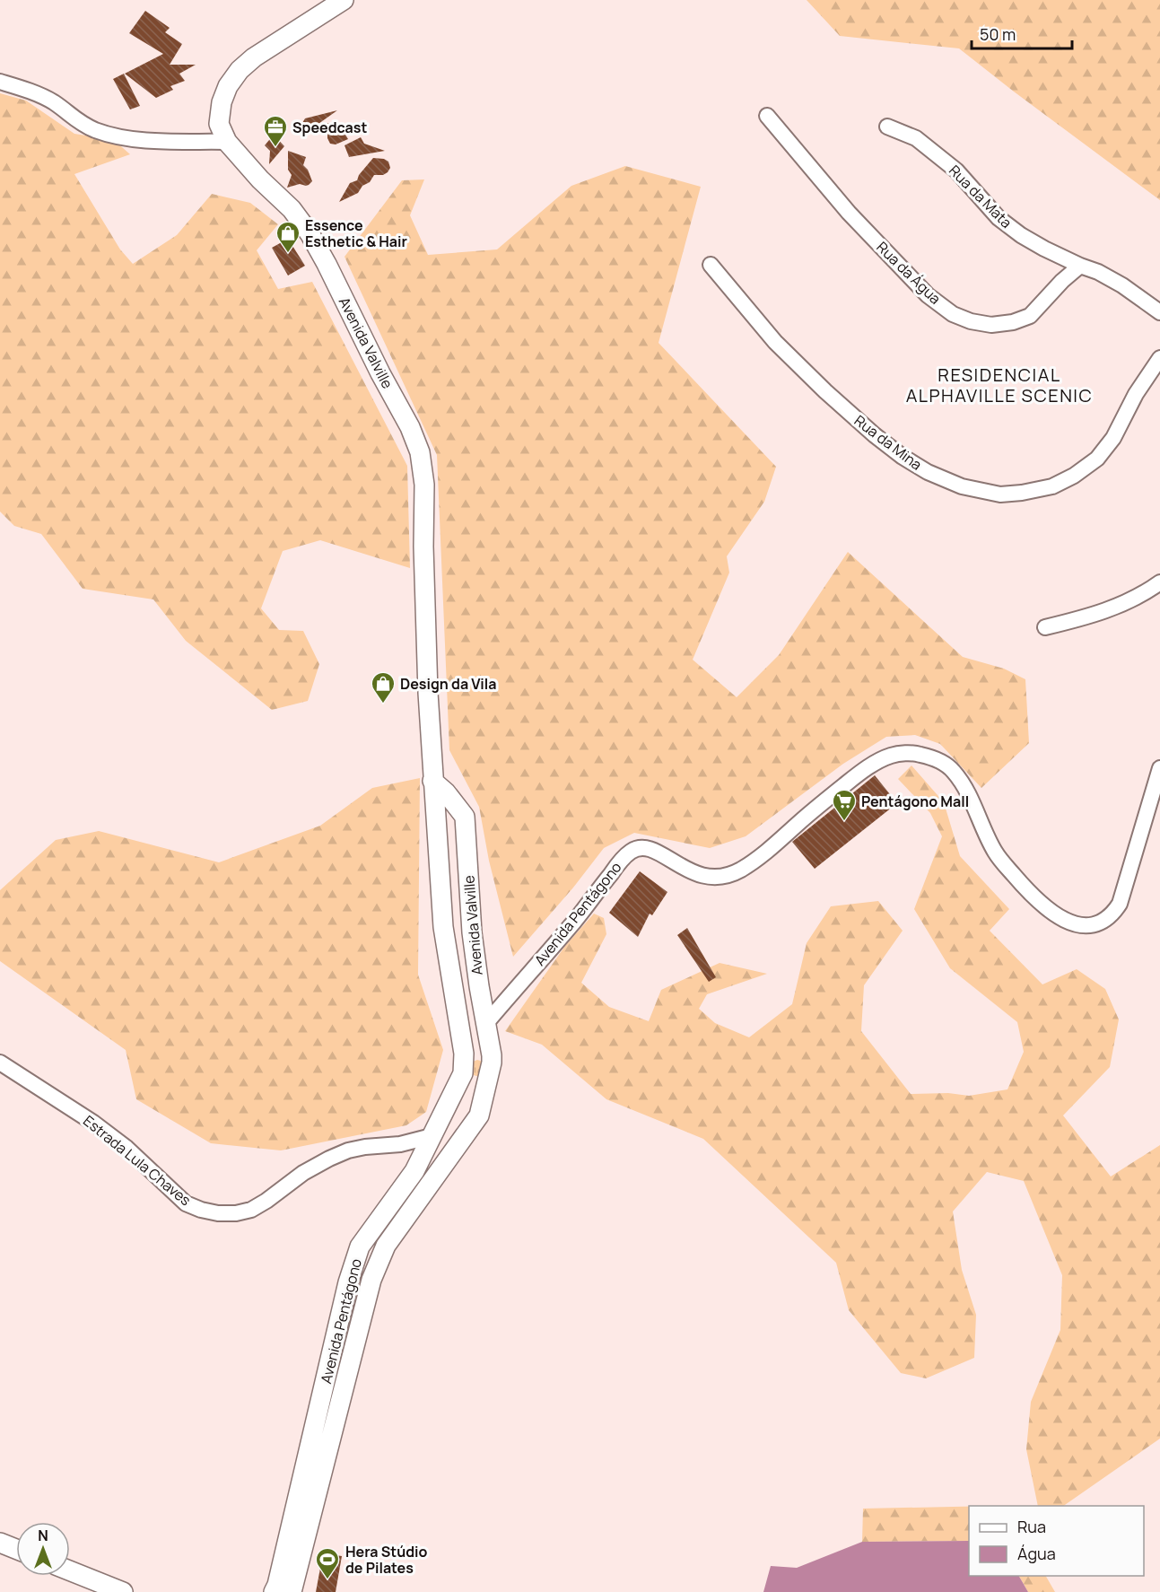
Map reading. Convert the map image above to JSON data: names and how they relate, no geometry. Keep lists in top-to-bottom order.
{
  "streets": {
    "main road": ["Avenida Valville", "Avenida Pentágono"],
    "street": [
      "Rua da Mata",
      "Rua da Água",
      "Rua da Mina",
      "Estrada Lula Chaves"
    ]
  },
  "crossings": [
    ["Rua da Mata", "Rua da Água"],
    ["Avenida Valville", "Avenida Pentágono"],
    ["Avenida Pentágono", "Estrada Lula Chaves"]
  ],
  "districts": ["RESIDENCIAL ALPHAVILLE SCENIC"],
  "places": {
    "office": ["Speedcast"],
    "shop": ["Essence Esthetic & Hair", "Design da Vila"],
    "supermarket": ["Pentágono Mall"],
    "sports": ["Hera Stúdio de Pilates"]
  },
  "legend": ["Rua", "Água"],
  "scale_bar": "50 m",
  "north": "top"
}
